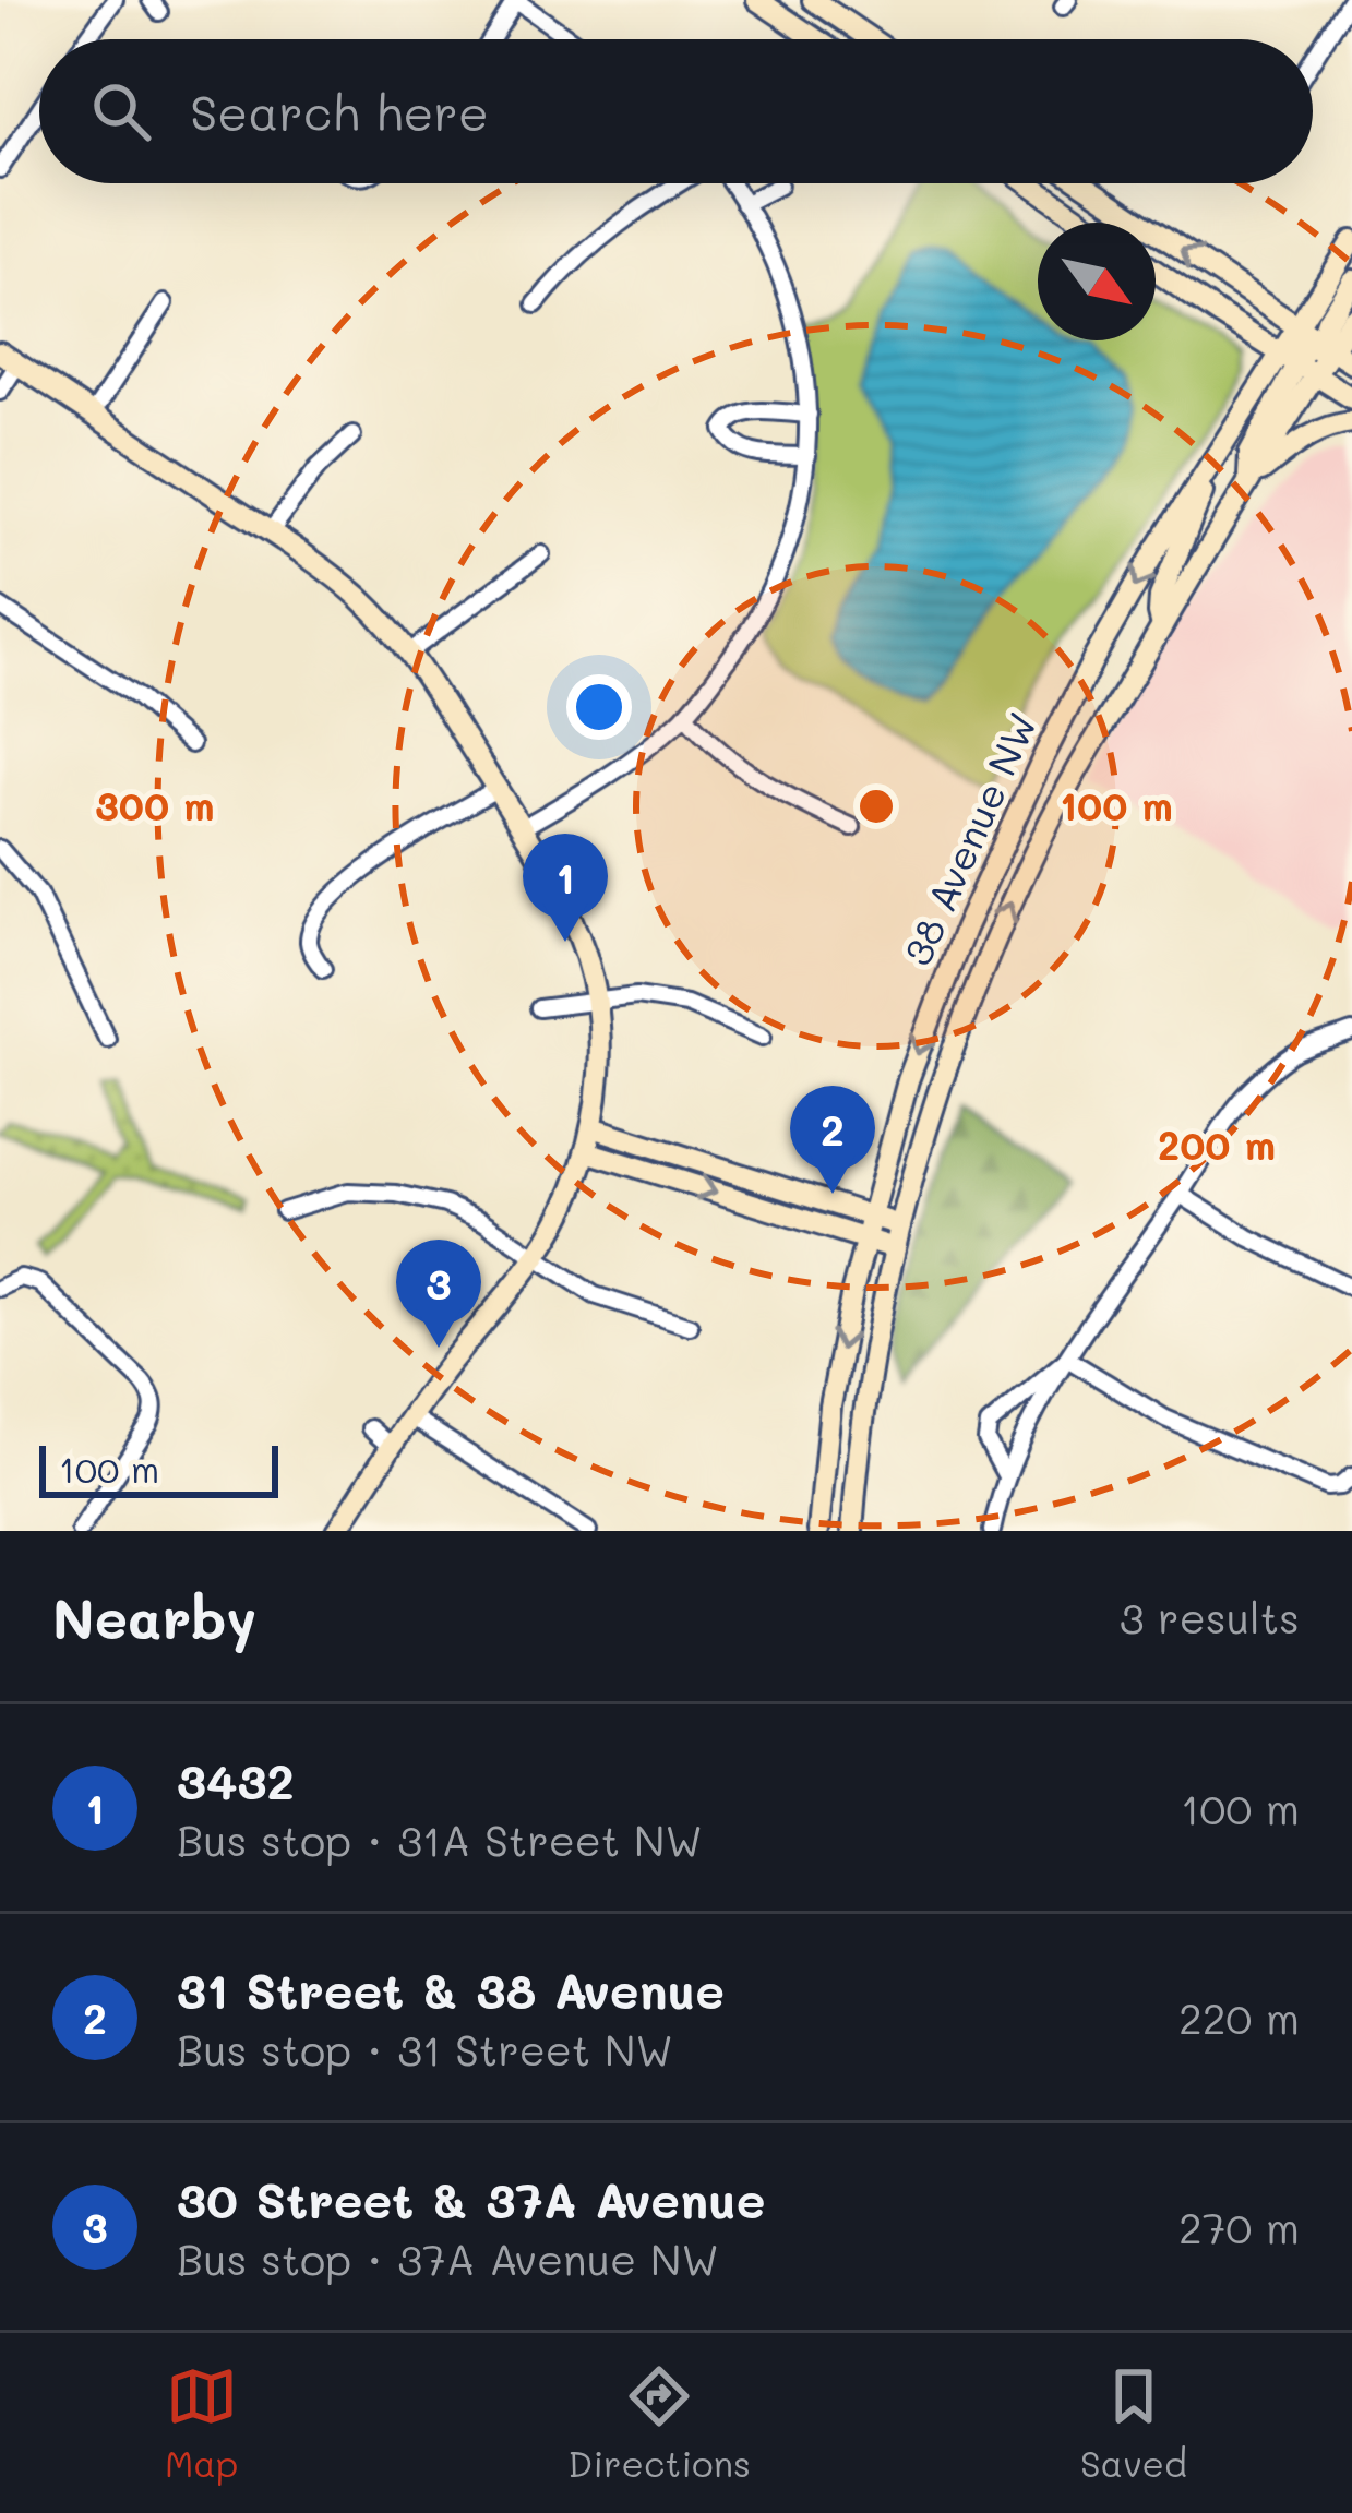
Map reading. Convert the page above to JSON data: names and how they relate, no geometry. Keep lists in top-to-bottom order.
{
  "streets": {
    "main road": ["38 Avenue NW"]
  },
  "scale_bar": "100 m",
  "north": "bottom right",
  "page": {
    "search": "Search here",
    "pins": ["1", "2", "3"],
    "scale": "100 m",
    "heading": ["Nearby", "3 results"],
    "list": [
      {
        "mark": "1",
        "name": "3432",
        "note": "Bus stop · 31A Street NW",
        "value": "100 m"
      },
      {
        "mark": "2",
        "name": "31 Street & 38 Avenue",
        "note": "Bus stop · 31 Street NW",
        "value": "220 m"
      },
      {
        "mark": "3",
        "name": "30 Street & 37A Avenue",
        "note": "Bus stop · 37A Avenue NW",
        "value": "270 m"
      }
    ],
    "nav": ["Map", "Directions", "Saved"]
  },
  "rings": ["100 m", "300 m", "200 m"]
}
